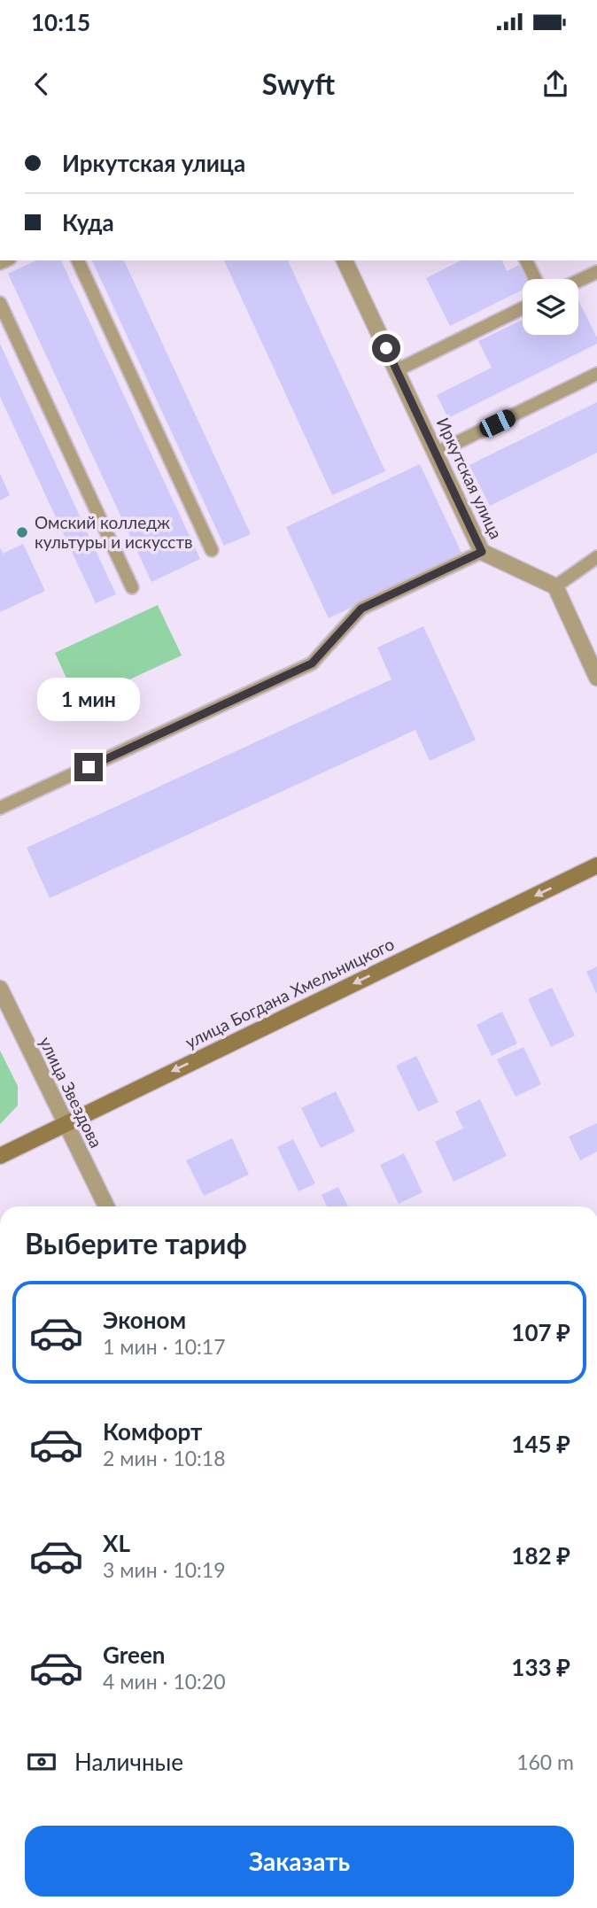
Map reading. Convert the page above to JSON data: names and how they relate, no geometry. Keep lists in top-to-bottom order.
{
  "streets": {
    "main road": ["улица Богдана Хмельницкого"],
    "street": ["Иркутская улица", "улица Звездова"]
  },
  "crossings": [
    ["улица Богдана Хмельницкого", "улица Звездова"]
  ],
  "one_way": ["улица Богдана Хмельницкого"],
  "places": ["Омский колледж культуры и искусств"],
  "page": {
    "status": "10:15",
    "header": "Swyft",
    "banner": ["Иркутская улица", "Куда"],
    "bubble": "1 мин",
    "heading": "Выберите тариф",
    "list": [
      {
        "name": "Эконом",
        "note": "1 мин · 10:17",
        "value": "107 ₽"
      },
      {
        "name": "Комфорт",
        "note": "2 мин · 10:18",
        "value": "145 ₽"
      },
      {
        "name": "XL",
        "note": "3 мин · 10:19",
        "value": "182 ₽"
      },
      {
        "name": "Green",
        "note": "4 мин · 10:20",
        "value": "133 ₽"
      }
    ],
    "pay": ["Наличные", "160 m"],
    "buttons": "Заказать"
  }
}
